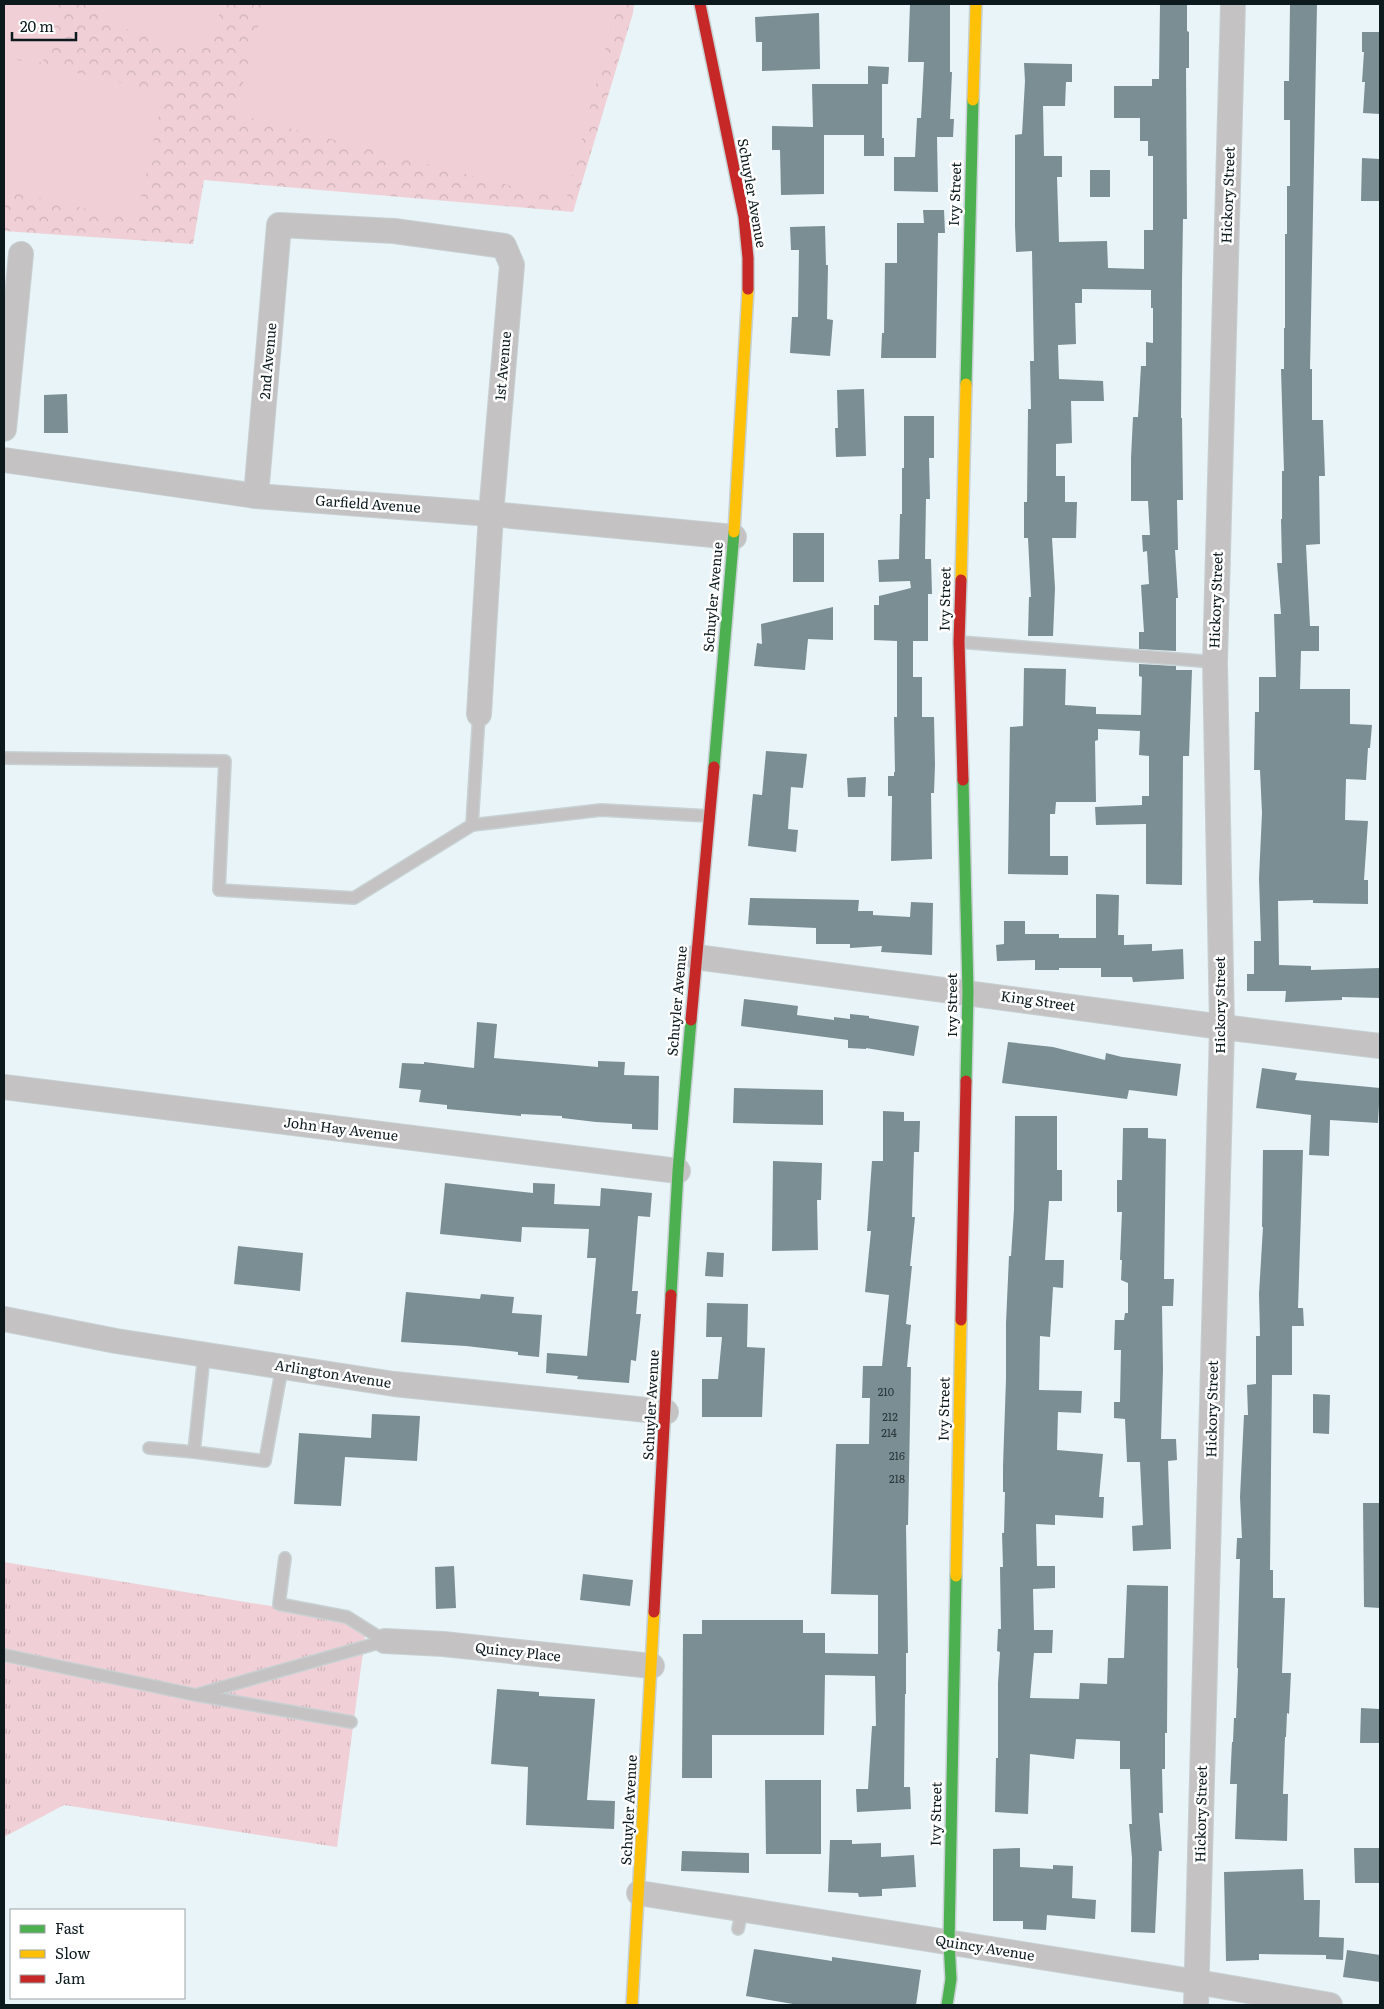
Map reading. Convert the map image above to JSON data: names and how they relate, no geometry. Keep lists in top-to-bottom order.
{
  "streets": {
    "main road": ["Schuyler Avenue", "Ivy Street"],
    "street": [
      "Hickory Street",
      "2nd Avenue",
      "1st Avenue",
      "Garfield Avenue",
      "King Street",
      "John Hay Avenue",
      "Arlington Avenue",
      "Quincy Place",
      "Quincy Avenue"
    ]
  },
  "crossings": [
    ["Schuyler Avenue", "Garfield Avenue"],
    ["Schuyler Avenue", "King Street"],
    ["Schuyler Avenue", "John Hay Avenue"],
    ["Schuyler Avenue", "Arlington Avenue"],
    ["Schuyler Avenue", "Quincy Place"],
    ["Schuyler Avenue", "Quincy Avenue"],
    ["Ivy Street", "King Street"],
    ["Ivy Street", "Quincy Avenue"],
    ["Hickory Street", "King Street"],
    ["Hickory Street", "Quincy Avenue"],
    ["2nd Avenue", "1st Avenue"],
    ["2nd Avenue", "Garfield Avenue"],
    ["1st Avenue", "Garfield Avenue"]
  ],
  "house_numbers": [
    "210",
    "212",
    "214",
    "216",
    "218"
  ],
  "legend": ["Fast", "Slow", "Jam"],
  "scale_bar": "20 m"
}
